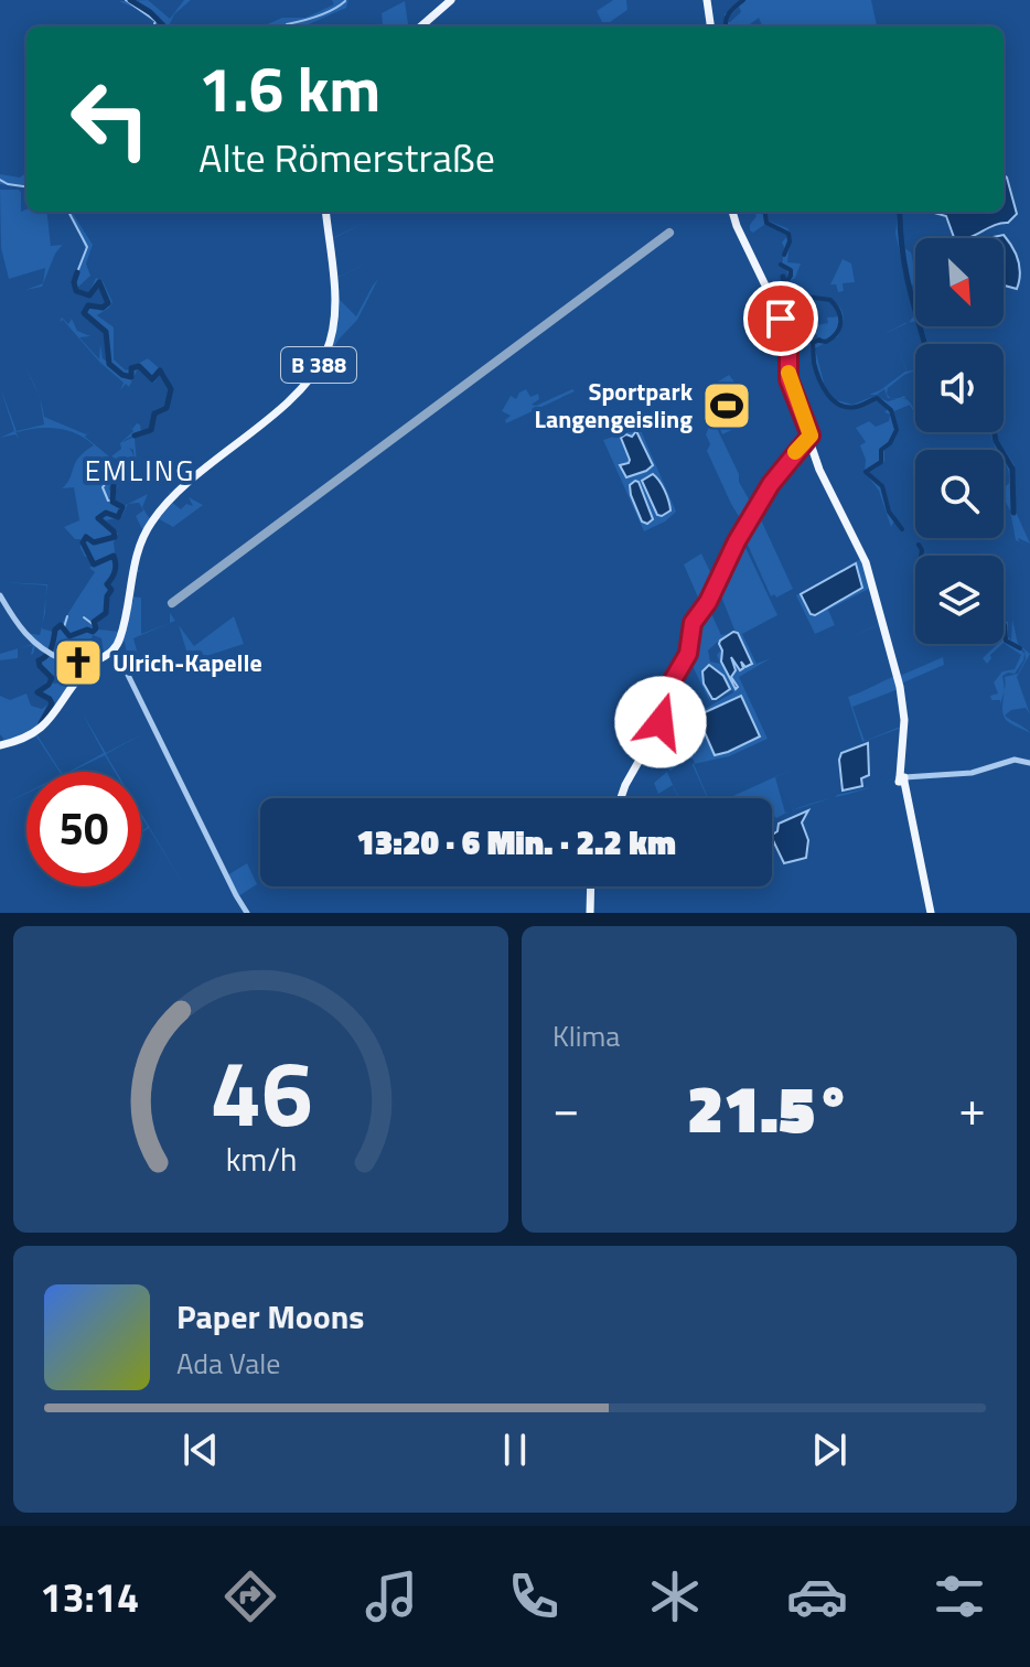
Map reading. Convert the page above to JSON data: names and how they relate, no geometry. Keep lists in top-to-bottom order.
{
  "streets": {
    "main road": ["B 388"]
  },
  "districts": ["EMLING"],
  "places": {
    "sports": ["Sportpark Langengeisling"],
    "church": ["Ulrich-Kapelle"]
  },
  "north": "bottom right",
  "page": {
    "turn": ["1.6 km", "Alte Römerstraße"],
    "limit": "50",
    "trip": "13:20 · 6 Min. · 2.2 km",
    "tile": "Klima",
    "heat": ["−", "21.5°", "+"],
    "song": ["Paper Moons", "Ada Vale"],
    "tabs": "13:14",
    "gauge": ["46", "km/h"]
  }
}
